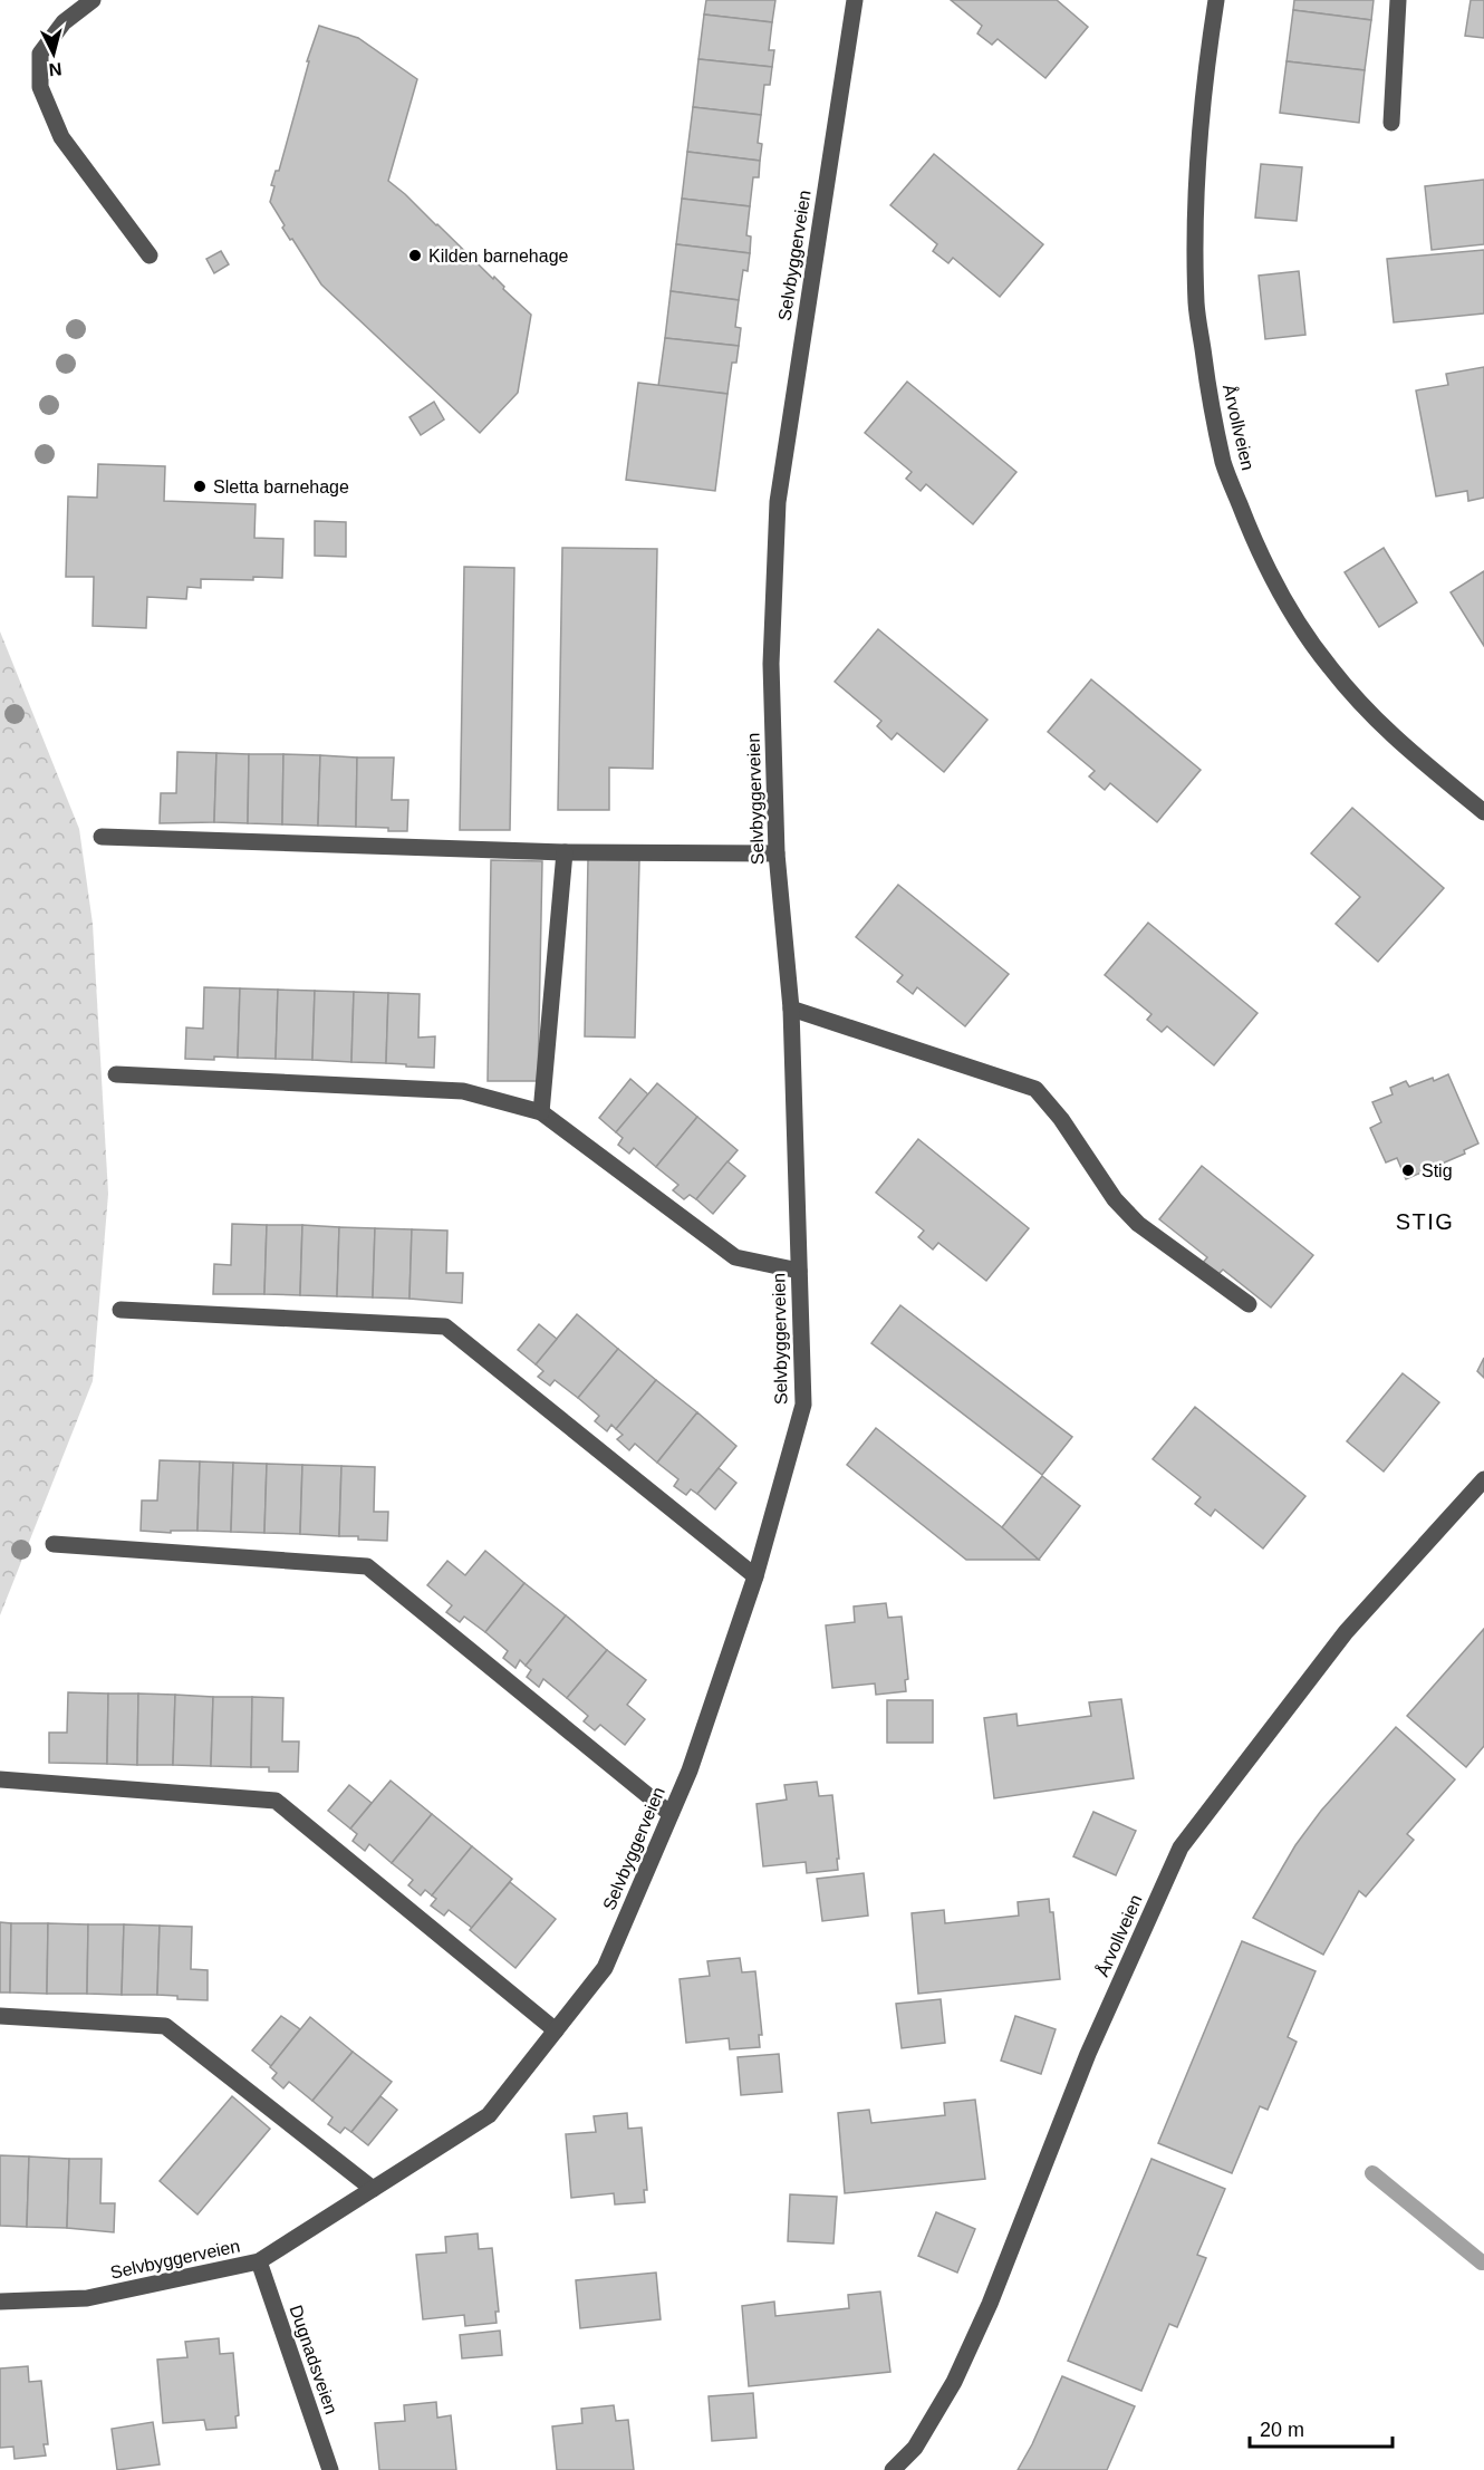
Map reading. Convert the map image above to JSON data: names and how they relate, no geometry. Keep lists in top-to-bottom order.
{
  "streets": {
    "street": ["Selvbyggerveien", "Årvollveien", "Dugnadsveien"]
  },
  "crossings": [
    ["Selvbyggerveien", "Dugnadsveien"]
  ],
  "districts": ["STIG"],
  "places": ["Kilden barnehage", "Sletta barnehage", "Stig"],
  "scale_bar": "20 m",
  "north": "bottom"
}
